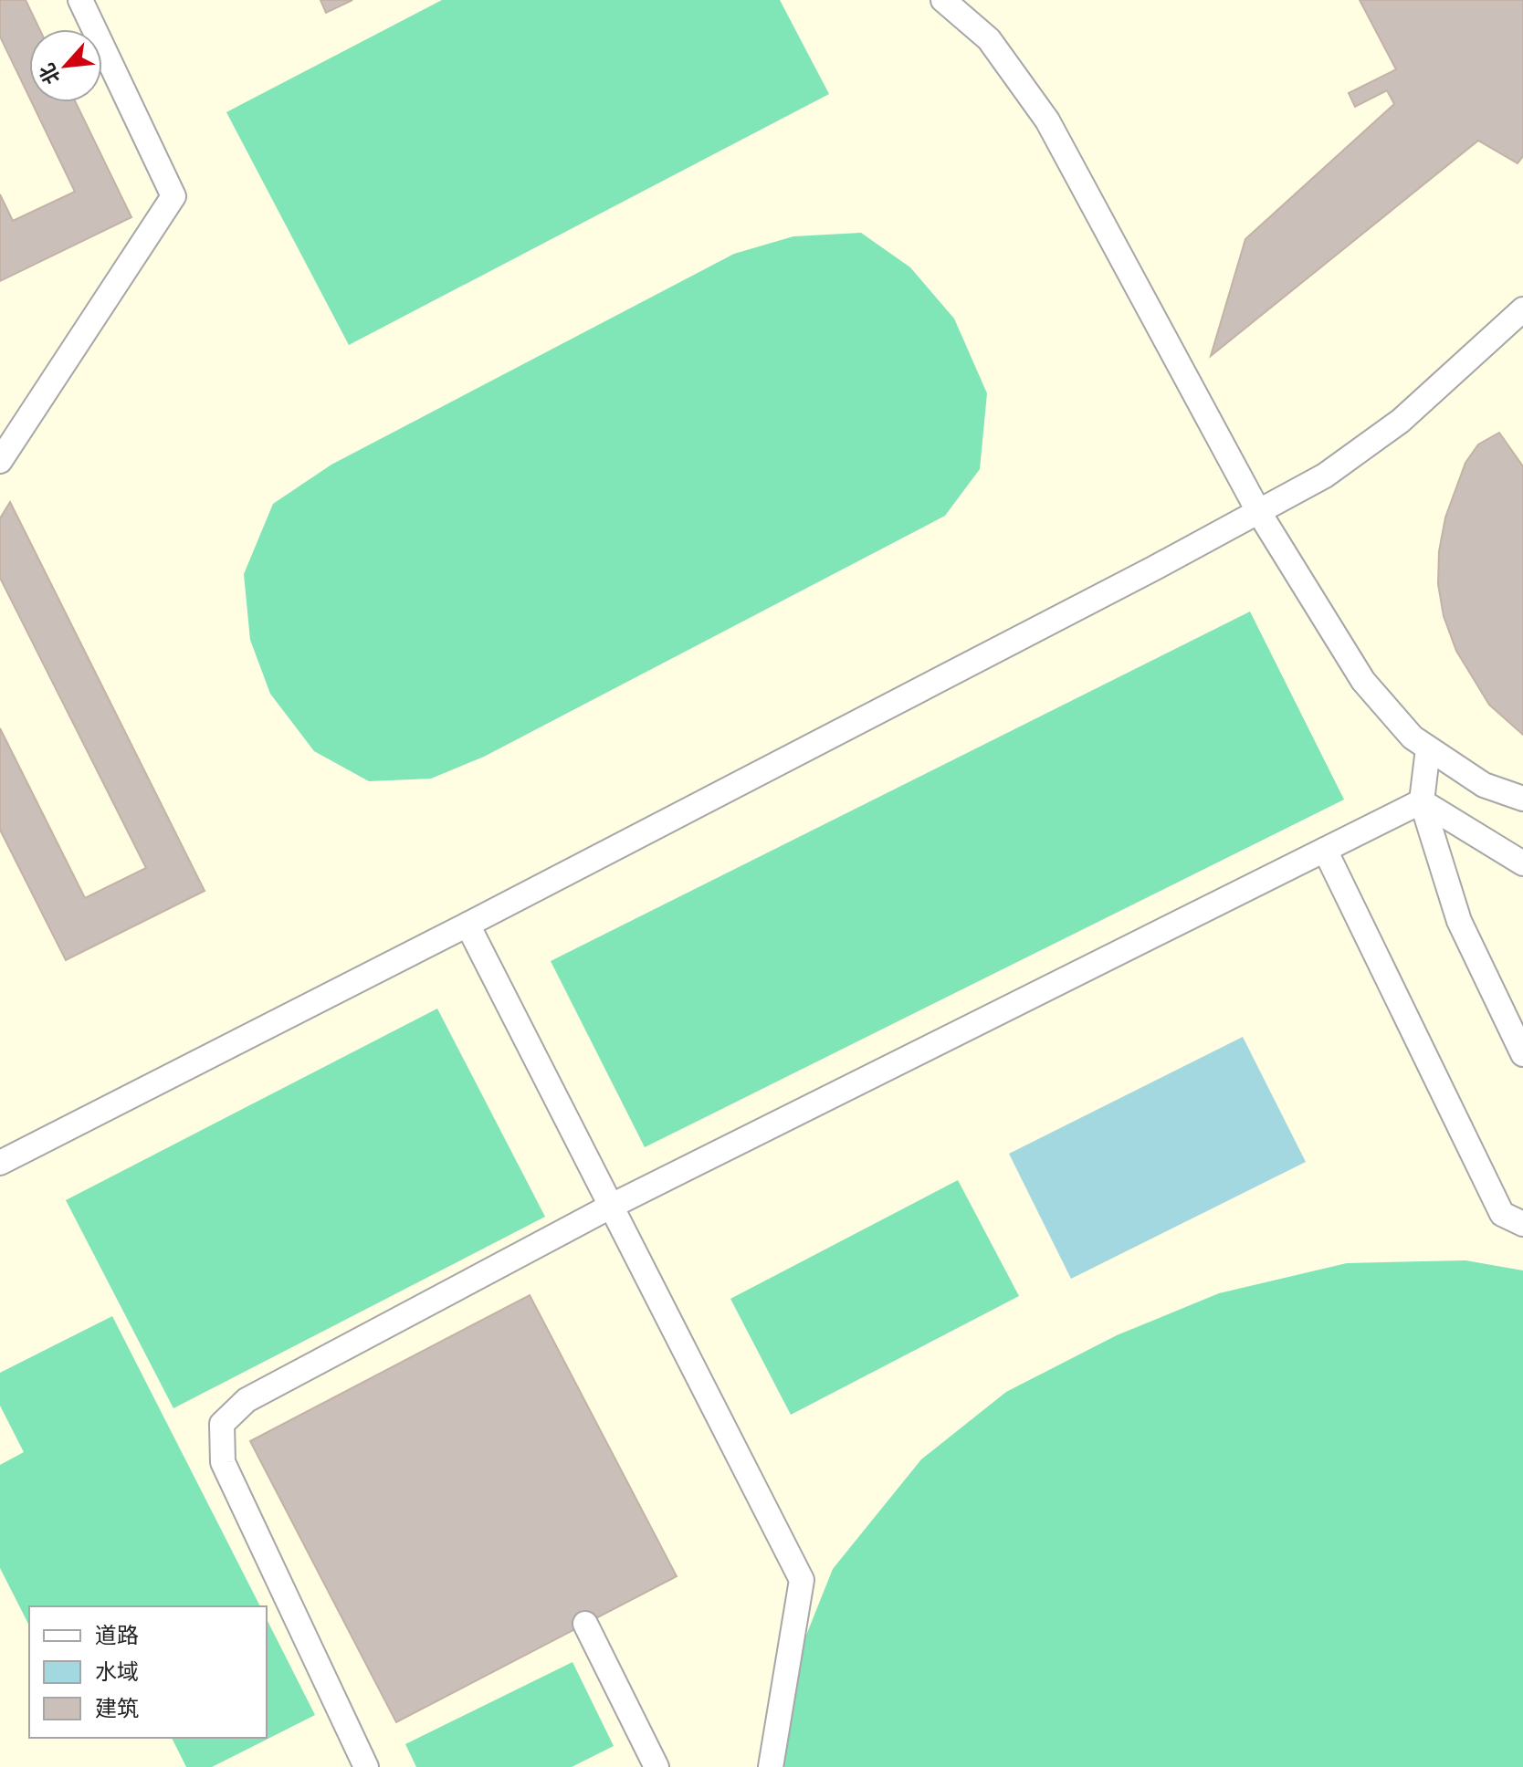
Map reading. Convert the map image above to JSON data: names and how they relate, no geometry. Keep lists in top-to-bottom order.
{
  "legend": ["道路", "水域", "建筑"],
  "north": "bottom left"
}
